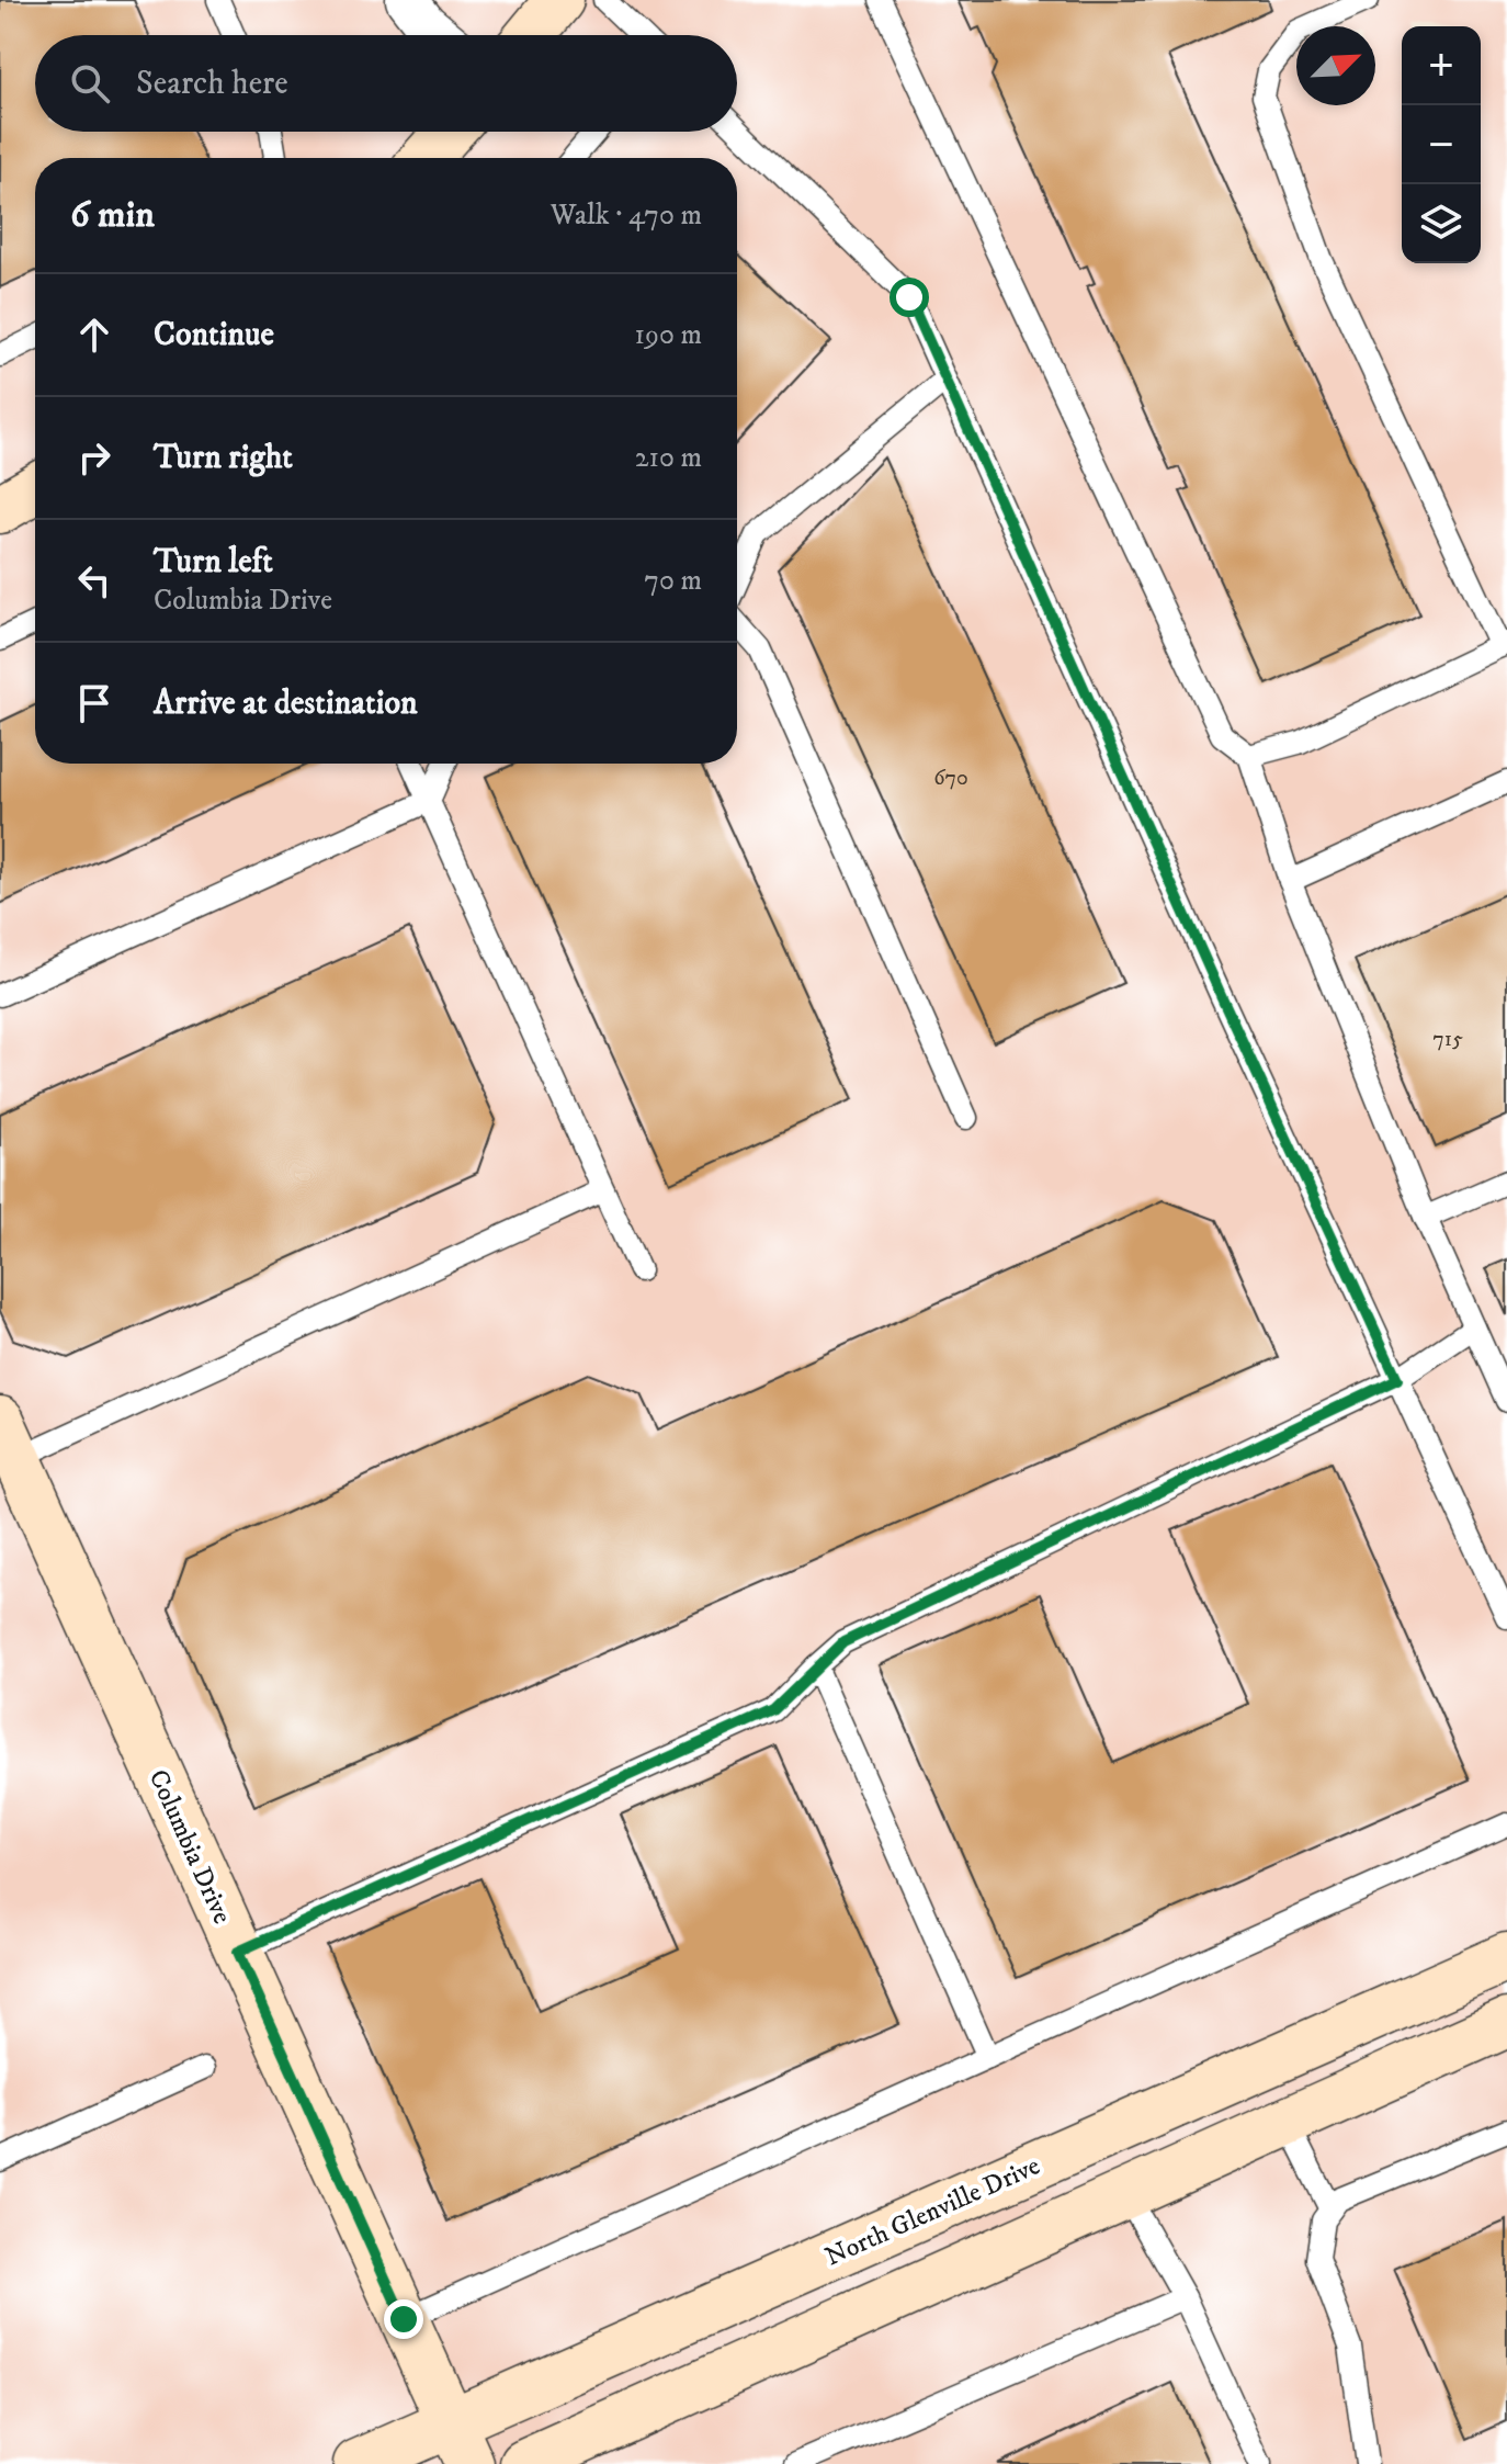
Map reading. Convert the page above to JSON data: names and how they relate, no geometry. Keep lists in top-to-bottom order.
{
  "streets": {
    "street": ["Columbia Drive", "North Glenville Drive"]
  },
  "crossings": [
    ["Columbia Drive", "North Glenville Drive"]
  ],
  "house_numbers": ["670", "715"],
  "north": "top right",
  "page": {
    "map_buttons": ["+", "−"],
    "search": "Search here",
    "heading": ["6 min", "Walk · 470 m"],
    "list": [
      ["Continue", "190 m"],
      ["Turn right", "210 m"],
      ["Turn left", "Columbia Drive", "70 m"],
      "Arrive at destination"
    ]
  }
}
